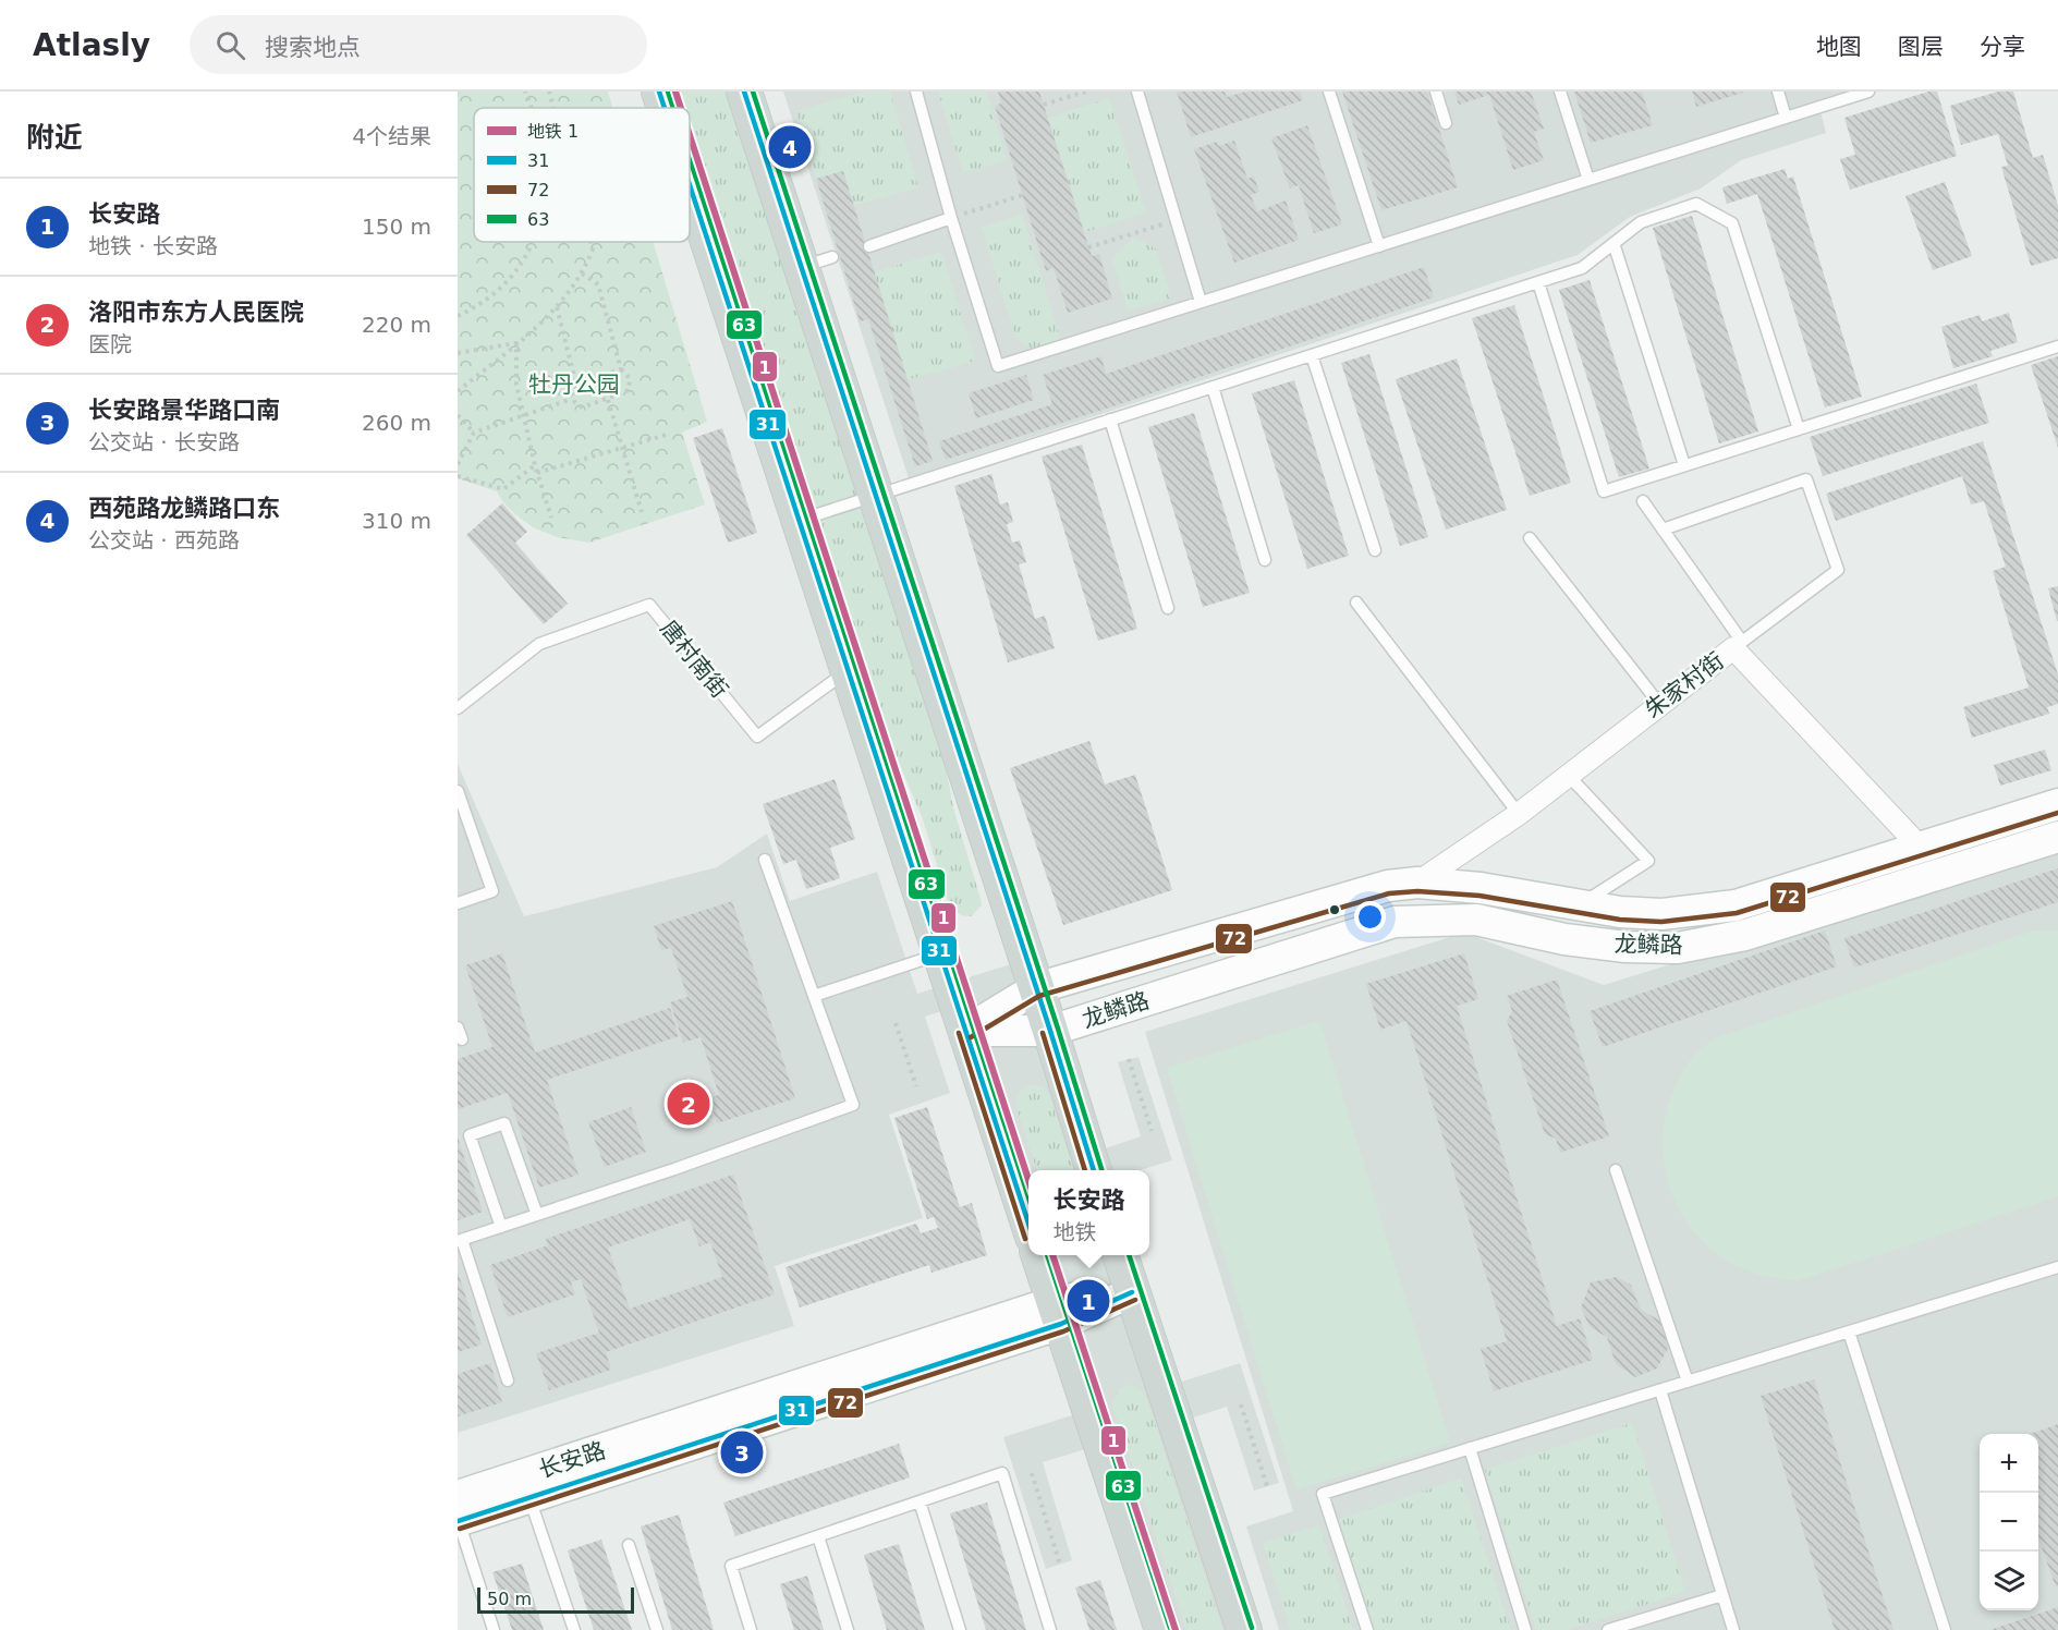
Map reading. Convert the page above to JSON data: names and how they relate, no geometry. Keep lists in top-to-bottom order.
{
  "streets": {
    "main road": ["龙鳞路", "长安路"],
    "street": ["朱家村街"],
    "lane": ["唐村南街"]
  },
  "crossings": [
    ["朱家村街", "龙鳞路"]
  ],
  "parks": ["牡丹公园"],
  "lines": [
    "metro line 1",
    "transit line 31",
    "transit line 63",
    "transit line 72"
  ],
  "legend": [
    "地铁 1",
    "31",
    "72",
    "63"
  ],
  "scale_bar": "50 m",
  "page": {
    "header": "Atlasly",
    "search": "搜索地点",
    "nav": ["地图", "图层", "分享"],
    "heading": ["附近", "4个结果"],
    "pins": [
      "4",
      "2",
      "1",
      "3"
    ],
    "list": [
      {
        "mark": "1",
        "name": "长安路",
        "note": "地铁 · 长安路",
        "value": "150 m"
      },
      {
        "mark": "2",
        "name": "洛阳市东方人民医院",
        "note": "医院",
        "value": "220 m"
      },
      {
        "mark": "3",
        "name": "长安路景华路口南",
        "note": "公交站 · 长安路",
        "value": "260 m"
      },
      {
        "mark": "4",
        "name": "西苑路龙鳞路口东",
        "note": "公交站 · 西苑路",
        "value": "310 m"
      }
    ],
    "popup": ["长安路", "地铁"],
    "map_buttons": ["+", "−"],
    "scale": "50 m"
  }
}
